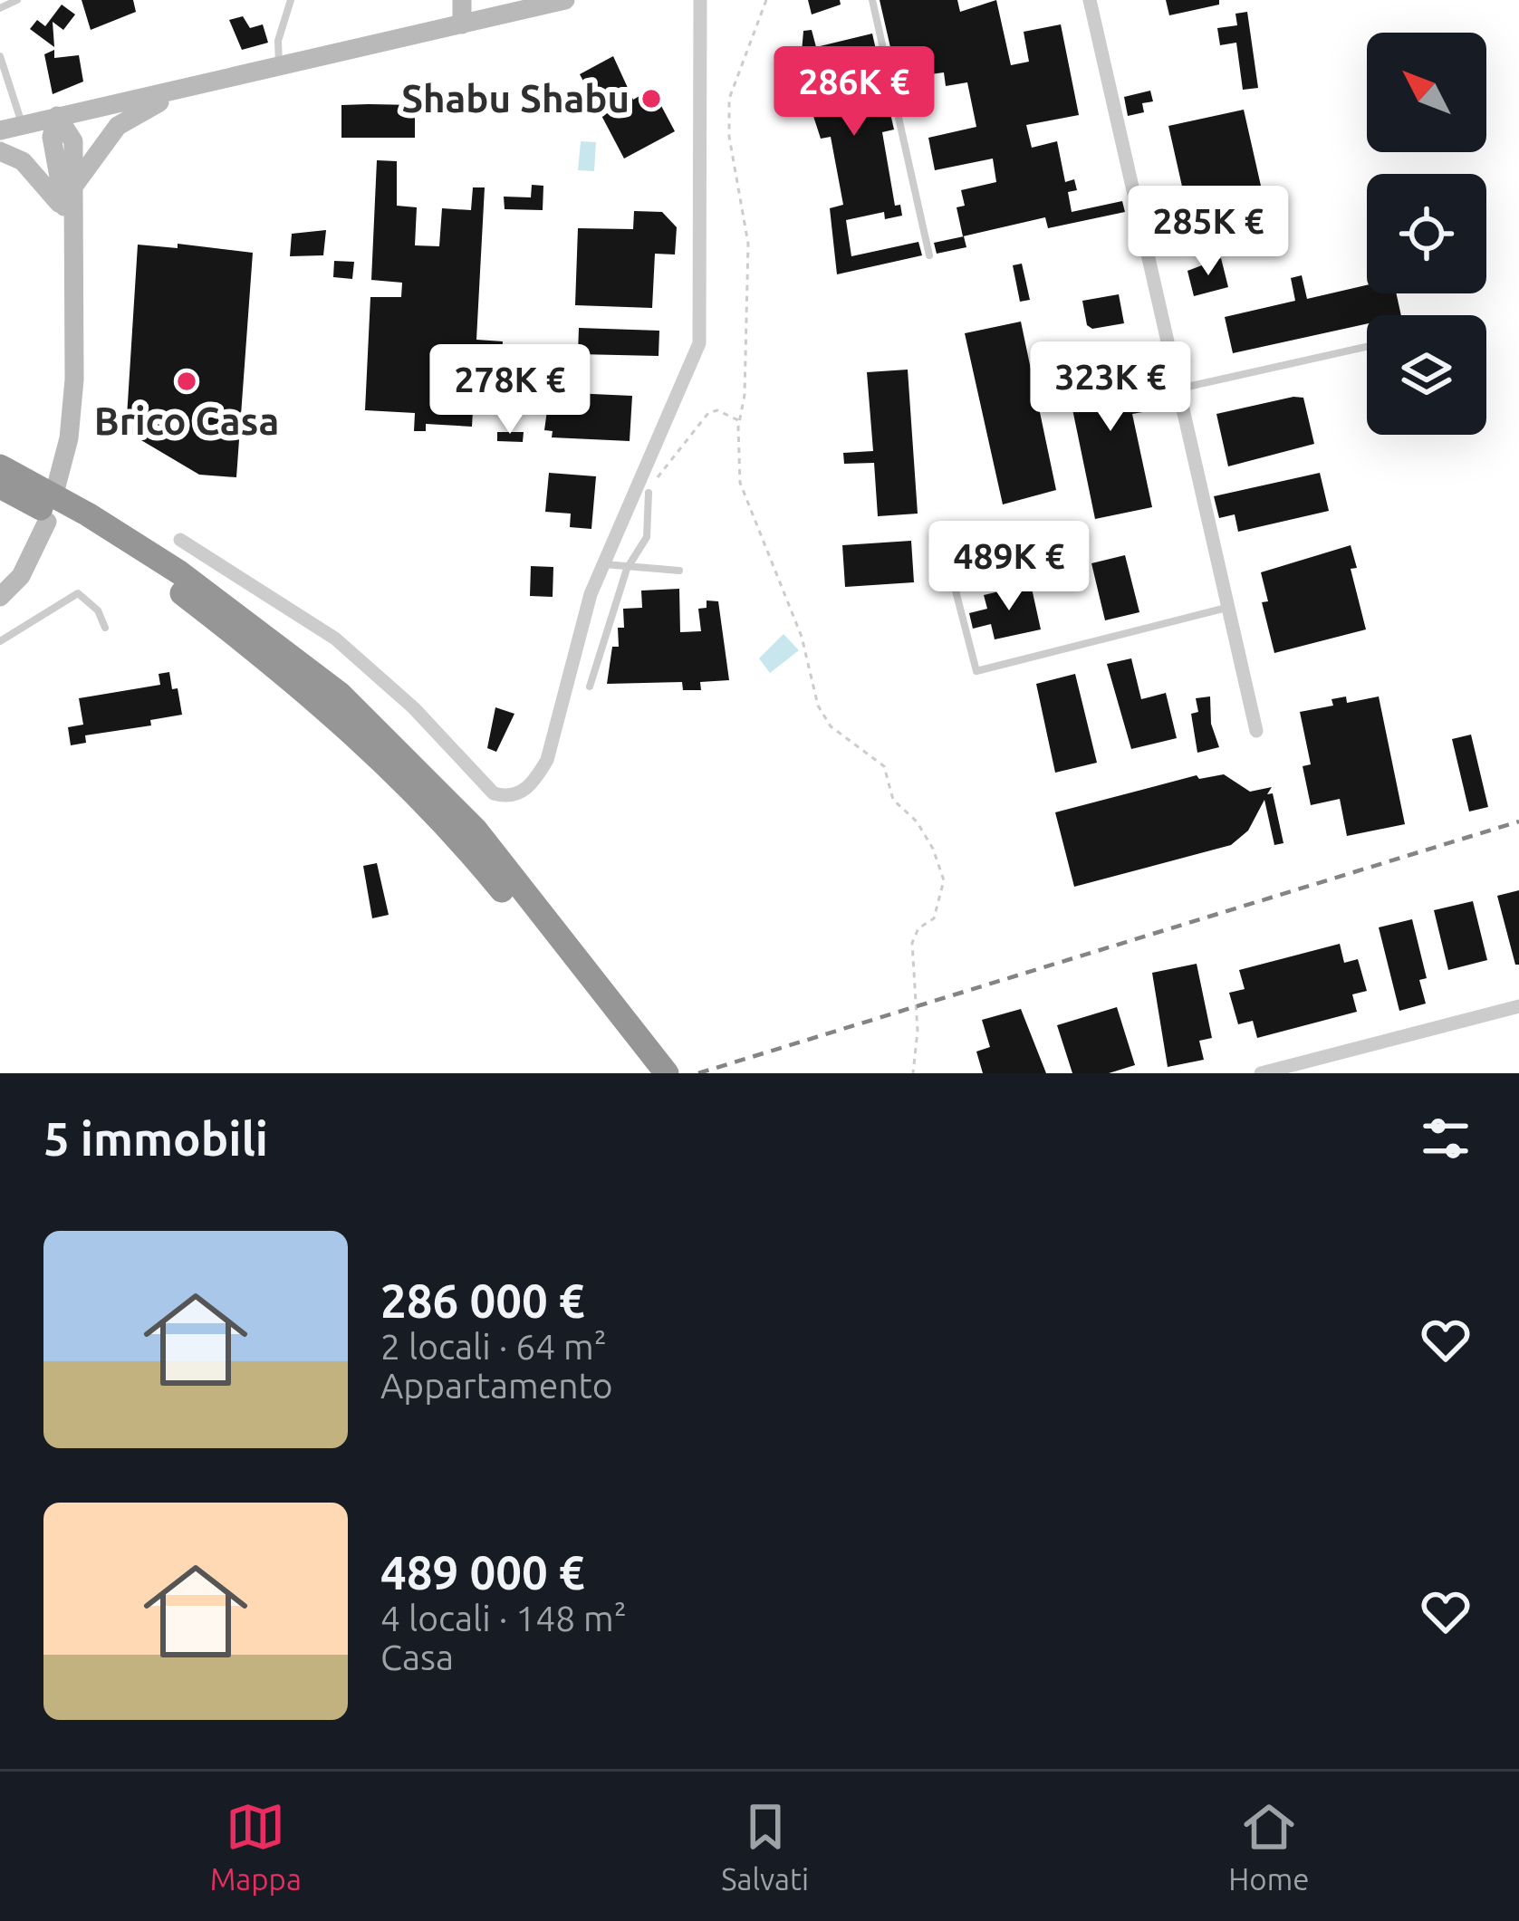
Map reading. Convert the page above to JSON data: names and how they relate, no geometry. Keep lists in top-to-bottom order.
{
  "places": ["Shabu Shabu", "Brico Casa"],
  "north": "top left",
  "page": {
    "price": [
      "286K €",
      "285K €",
      "323K €",
      "278K €",
      "489K €"
    ],
    "heading": "5 immobili",
    "list": [
      {
        "name": "286 000 €",
        "note": "2 locali · 64 m² · Appartamento"
      },
      {
        "name": "489 000 €",
        "note": "4 locali · 148 m² · Casa"
      }
    ],
    "tabs": ["Mappa", "Salvati", "Home"]
  }
}
